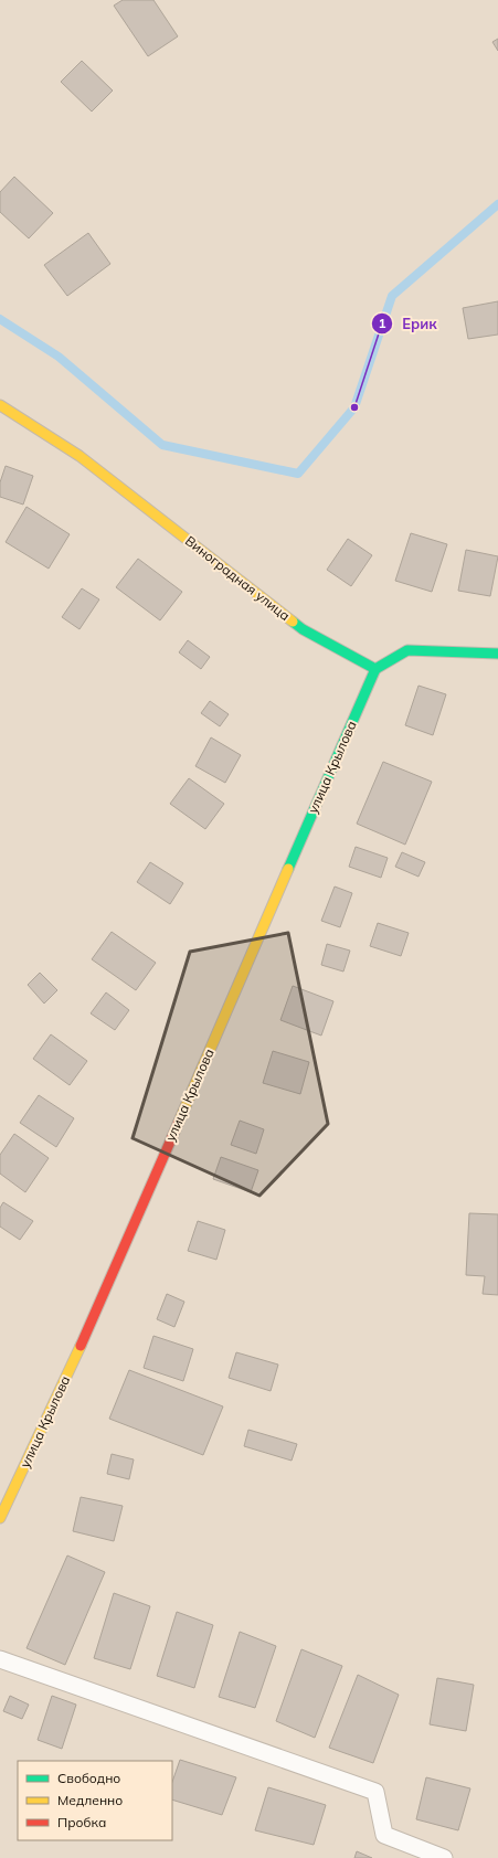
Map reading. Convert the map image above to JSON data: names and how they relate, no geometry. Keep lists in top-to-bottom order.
{
  "streets": {
    "street": ["Виноградная улица", "улица Крылова"]
  },
  "crossings": [
    ["Виноградная улица", "улица Крылова"]
  ],
  "places": ["Ерик"],
  "legend": ["Свободно", "Медленно", "Пробка"]
}
